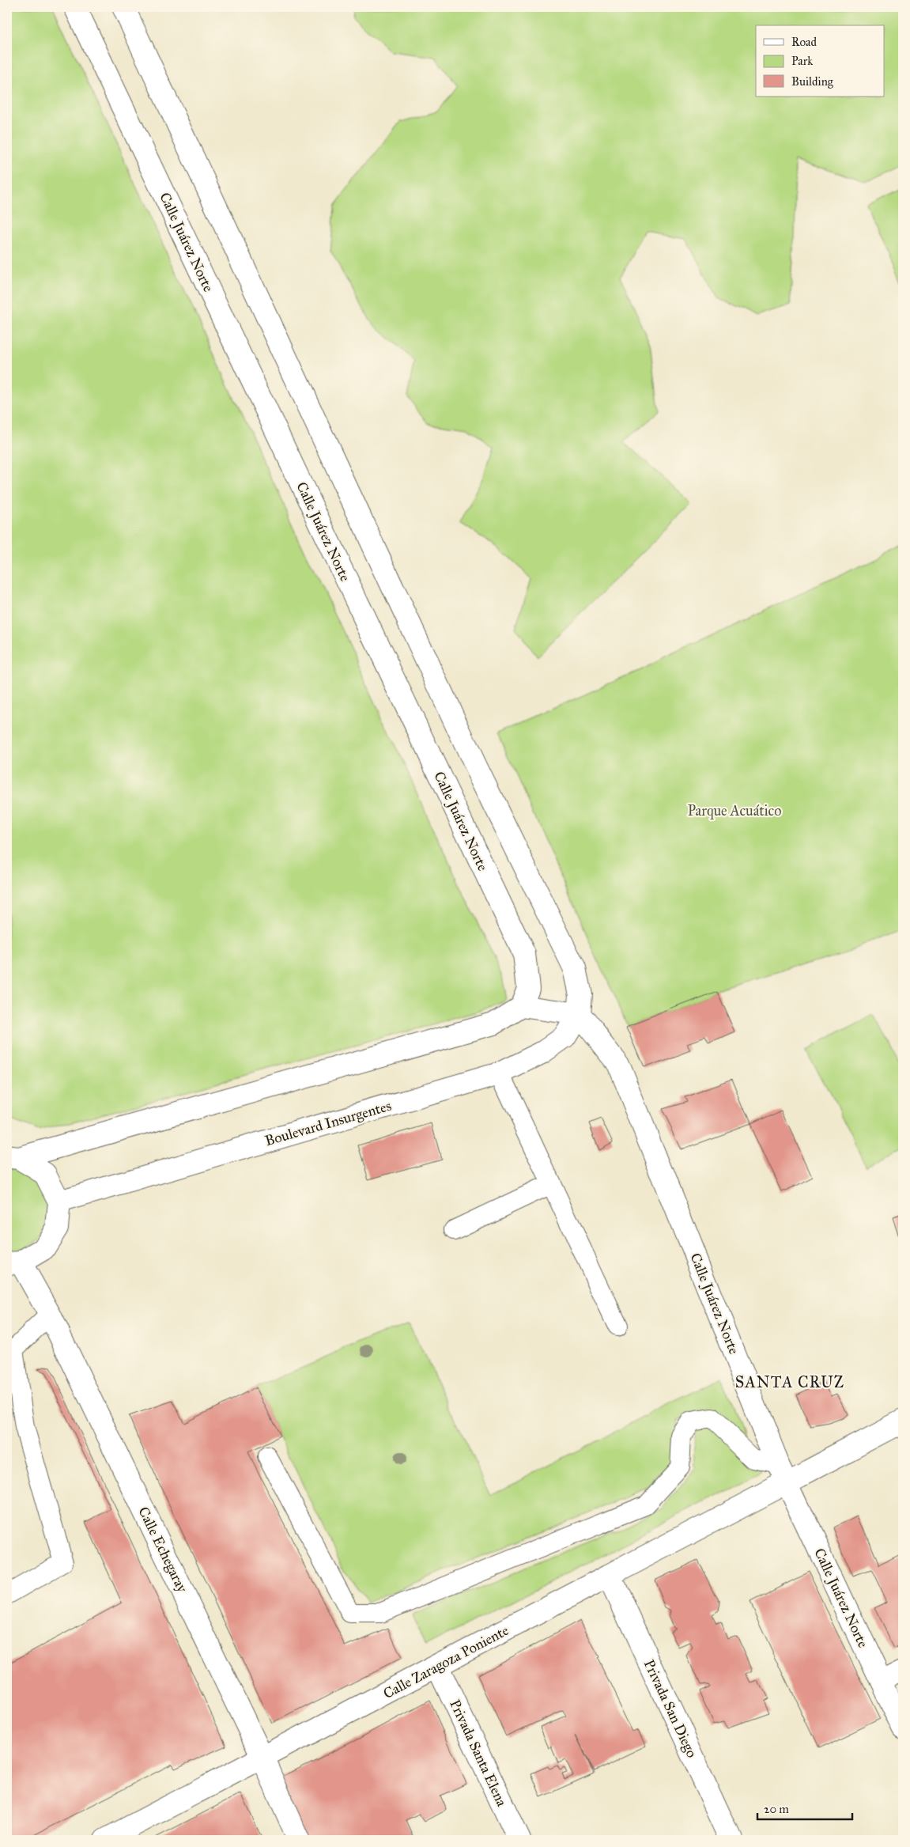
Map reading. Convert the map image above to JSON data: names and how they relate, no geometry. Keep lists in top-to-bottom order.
{
  "streets": {
    "street": [
      "Calle Juárez Norte",
      "Boulevard Insurgentes",
      "Calle Echegaray",
      "Calle Zaragoza Poniente",
      "Privada San Diego",
      "Privada Santa Elena"
    ]
  },
  "crossings": [
    ["Calle Juárez Norte", "Boulevard Insurgentes"],
    ["Calle Juárez Norte", "Calle Zaragoza Poniente"],
    ["Calle Echegaray", "Calle Zaragoza Poniente"],
    ["Calle Zaragoza Poniente", "Privada San Diego"],
    ["Calle Zaragoza Poniente", "Privada Santa Elena"]
  ],
  "districts": ["SANTA CRUZ"],
  "parks": ["Parque Acuático"],
  "legend": ["Road", "Park", "Building"],
  "scale_bar": "20 m"
}
